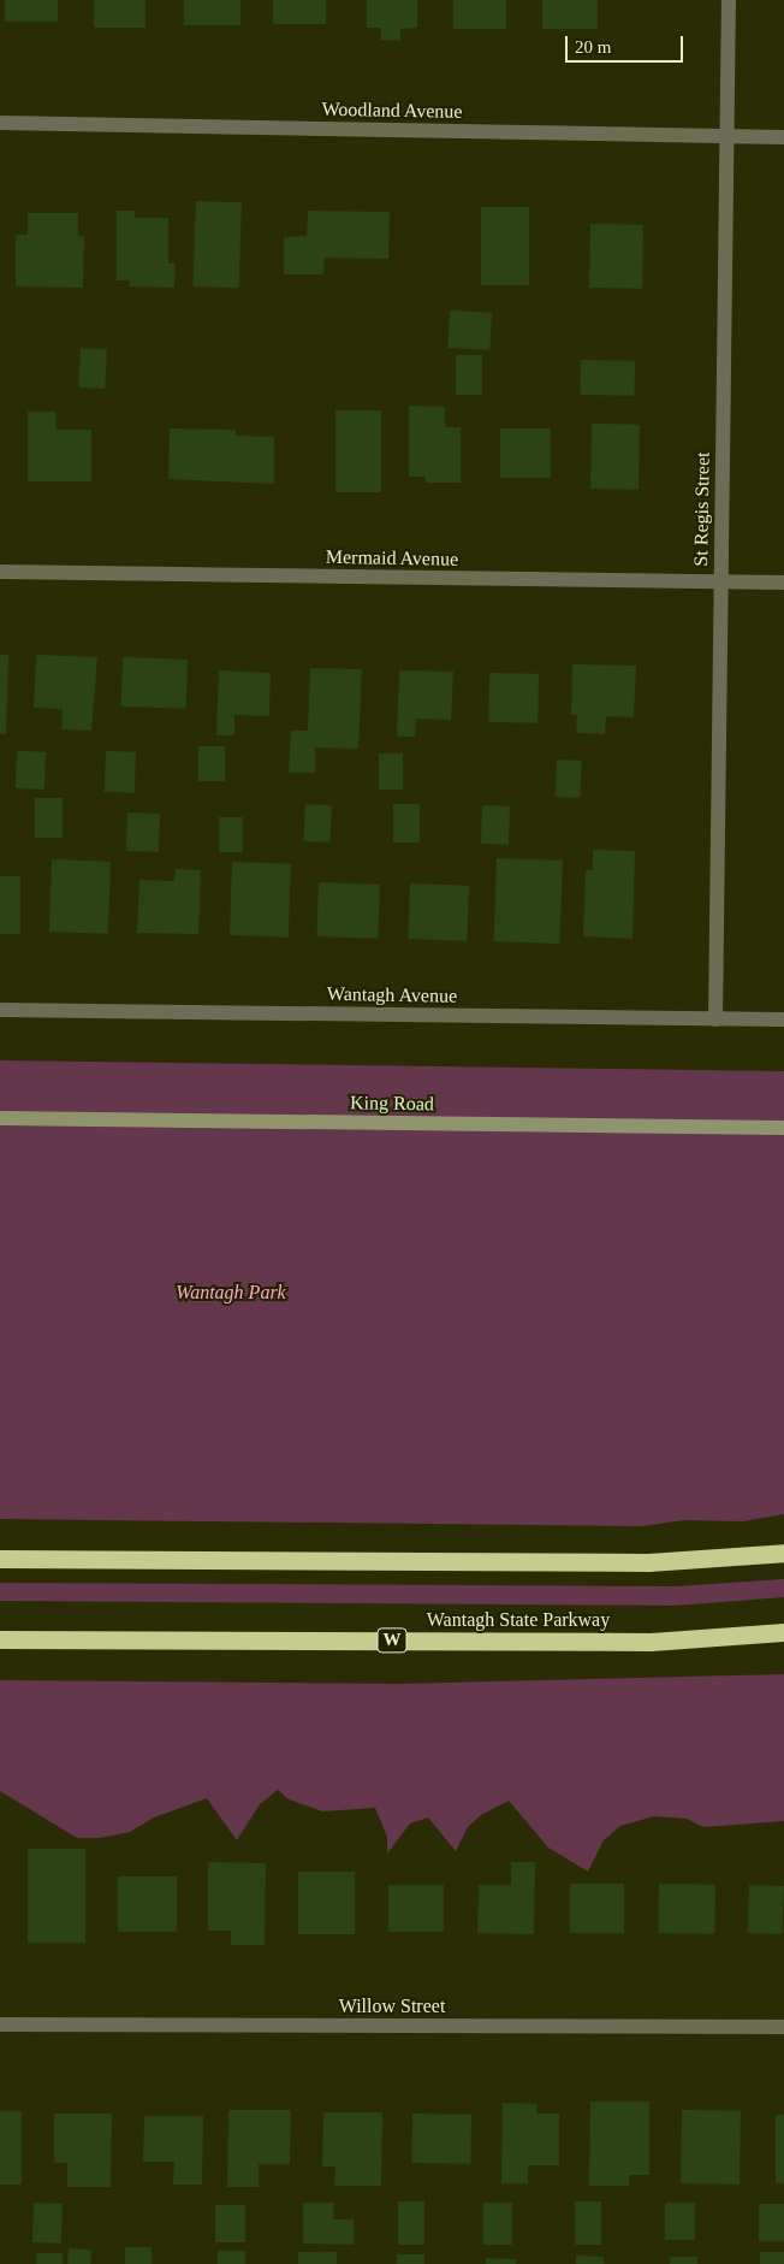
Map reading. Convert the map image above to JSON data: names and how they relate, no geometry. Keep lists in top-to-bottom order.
{
  "streets": {
    "highway": ["Wantagh State Parkway", "W"],
    "street": [
      "Woodland Avenue",
      "St Regis Street",
      "Mermaid Avenue",
      "Wantagh Avenue",
      "King Road",
      "Willow Street"
    ]
  },
  "crossings": [
    ["Woodland Avenue", "St Regis Street"],
    ["St Regis Street", "Mermaid Avenue"],
    ["St Regis Street", "Wantagh Avenue"]
  ],
  "parks": ["Wantagh Park"],
  "scale_bar": "20 m"
}
